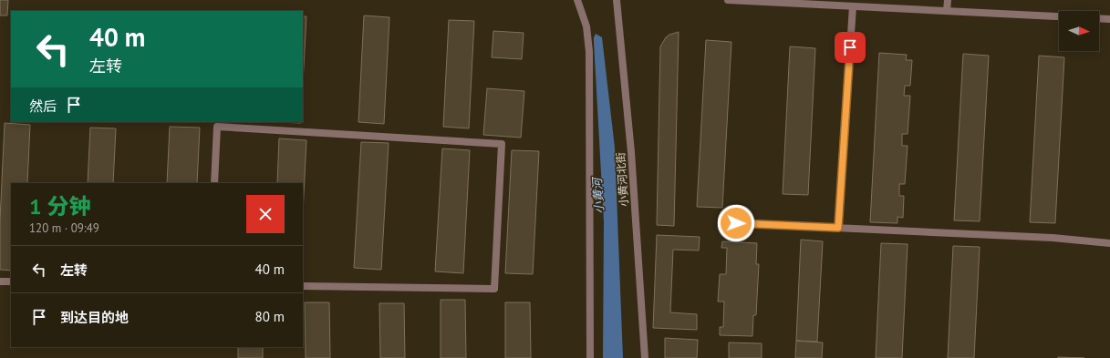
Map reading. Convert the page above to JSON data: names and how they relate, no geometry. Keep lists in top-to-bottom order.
{
  "streets": {
    "street": ["小黄河北街"]
  },
  "water": ["小黄河"],
  "north": "right",
  "page": {
    "turn": ["40 m", "左转"],
    "then": "然后",
    "heading": ["1 分钟", "120 m · 09:49"],
    "list": [
      {
        "name": "左转",
        "value": "40 m"
      },
      {
        "name": "到达目的地",
        "value": "80 m"
      }
    ]
  }
}
